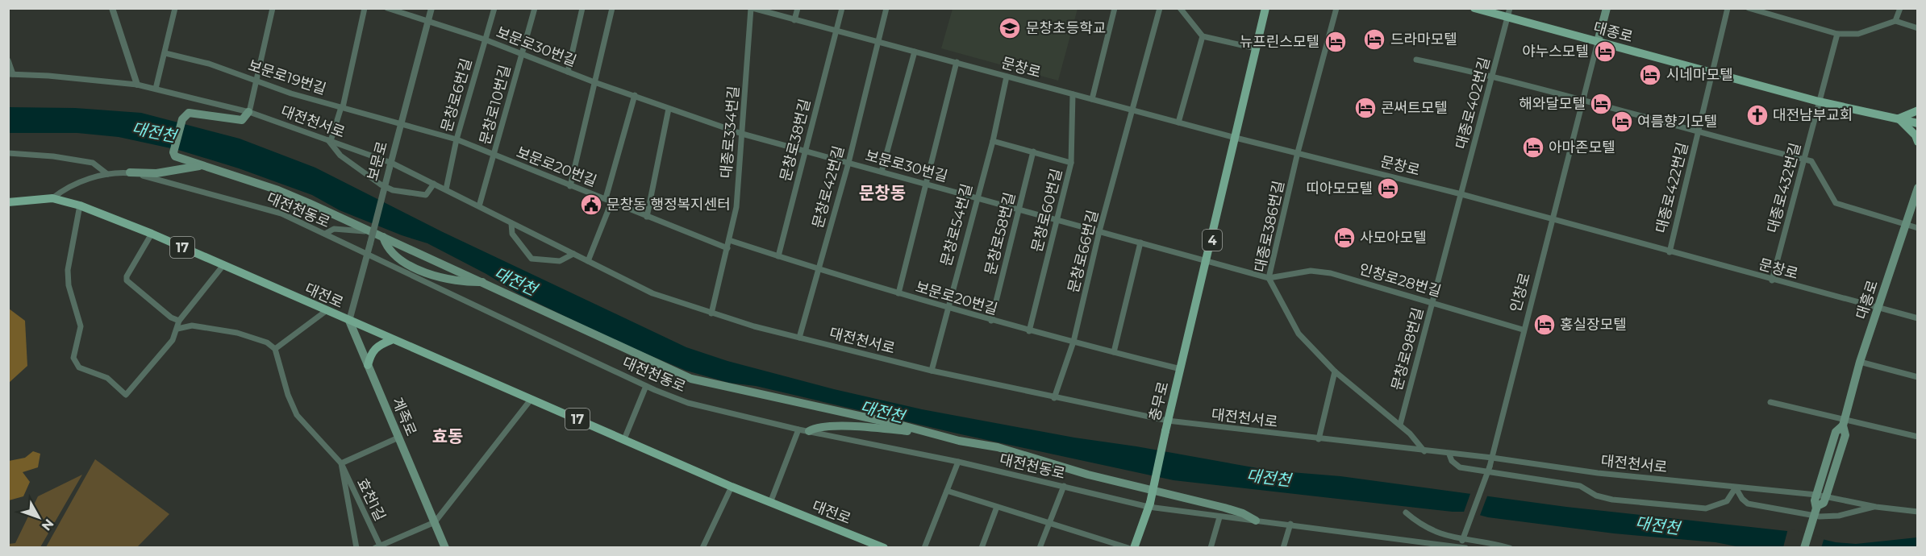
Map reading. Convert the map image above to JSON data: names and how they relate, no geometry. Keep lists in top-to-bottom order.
{
  "streets": {
    "main road": [
      "대종로",
      "4",
      "17",
      "대전로",
      "대흥로",
      "충무로",
      "계족로"
    ],
    "street": [
      "보문로30번길",
      "문창로",
      "보문로19번길",
      "문창로6번길",
      "대종로402번길",
      "문창로10번길",
      "대전천서로",
      "대종로334번길",
      "문창로38번길",
      "보문로",
      "보문로20번길",
      "문창로42번길",
      "대종로422번길",
      "대종로432번길",
      "대전천동로",
      "문창로60번길",
      "문창로54번길",
      "대종로386번길",
      "문창로58번길",
      "문창로66번길",
      "인창로28번길",
      "인창로",
      "문창로98번길",
      "효천1길"
    ]
  },
  "crossings": [
    ["대종로", "대종로402번길"],
    ["대종로", "대종로422번길"],
    ["대종로", "대종로432번길"],
    ["대종로", "인창로"],
    ["보문로30번길", "문창로6번길"],
    ["보문로30번길", "문창로10번길"],
    ["보문로30번길", "대종로334번길"],
    ["보문로30번길", "문창로38번길"],
    ["보문로30번길", "보문로"],
    ["보문로30번길", "문창로42번길"],
    ["보문로30번길", "문창로60번길"],
    ["보문로30번길", "문창로54번길"],
    ["보문로30번길", "문창로58번길"],
    ["보문로30번길", "문창로66번길"],
    ["보문로30번길", "충무로"],
    ["문창로", "대종로402번길"],
    ["문창로", "대종로334번길"],
    ["문창로", "문창로38번길"],
    ["문창로", "문창로42번길"],
    ["문창로", "대종로422번길"],
    ["문창로", "대종로432번길"],
    ["문창로", "문창로60번길"],
    ["문창로", "문창로54번길"],
    ["문창로", "대종로386번길"],
    ["문창로", "문창로66번길"],
    ["문창로", "인창로"],
    ["문창로", "대흥로"],
    ["문창로", "문창로98번길"],
    ["문창로", "충무로"],
    ["보문로19번길", "보문로"],
    ["보문로19번길", "보문로20번길"],
    ["문창로6번길", "대전천서로"],
    ["문창로6번길", "보문로20번길"],
    ["대종로402번길", "문창로98번길"],
    ["문창로10번길", "대전천서로"],
    ["문창로10번길", "보문로20번길"],
    ["대전천서로", "대종로334번길"],
    ["대전천서로", "보문로"],
    ["대전천서로", "문창로42번길"],
    ["대전천서로", "문창로54번길"],
    ["대전천서로", "대종로386번길"],
    ["대전천서로", "문창로66번길"],
    ["대전천서로", "인창로"],
    ["대전천서로", "대흥로"],
    ["대전천서로", "충무로"],
    ["대종로334번길", "보문로20번길"],
    ["문창로38번길", "보문로20번길"],
    ["보문로", "보문로20번길"],
    ["보문로", "대전천동로"],
    ["보문로", "대전로"],
    ["보문로", "계족로"],
    ["보문로20번길", "문창로42번길"],
    ["보문로20번길", "문창로60번길"],
    ["보문로20번길", "문창로54번길"],
    ["보문로20번길", "문창로58번길"],
    ["보문로20번길", "문창로66번길"],
    ["보문로20번길", "충무로"],
    ["대전천동로", "인창로"],
    ["대전천동로", "대전로"],
    ["대전천동로", "충무로"],
    ["대종로386번길", "인창로28번길"],
    ["대종로386번길", "문창로98번길"],
    ["인창로28번길", "인창로"],
    ["인창로28번길", "문창로98번길"],
    ["대전로", "계족로"]
  ],
  "districts": ["문창동", "효동"],
  "water": ["대전천"],
  "places": {
    "school or university": ["문창초등학교"],
    "hotel": [
      "드라마모텔",
      "뉴프린스모텔",
      "야누스모텔",
      "시네마모텔",
      "해와달모텔",
      "콘써트모텔",
      "여름향기모텔",
      "아마존모텔",
      "띠아모모텔",
      "사모아모텔",
      "홍실장모텔"
    ],
    "church": ["대전남부교회"],
    "public building": ["문창동 행정복지센터"]
  },
  "north": "bottom right"
}
